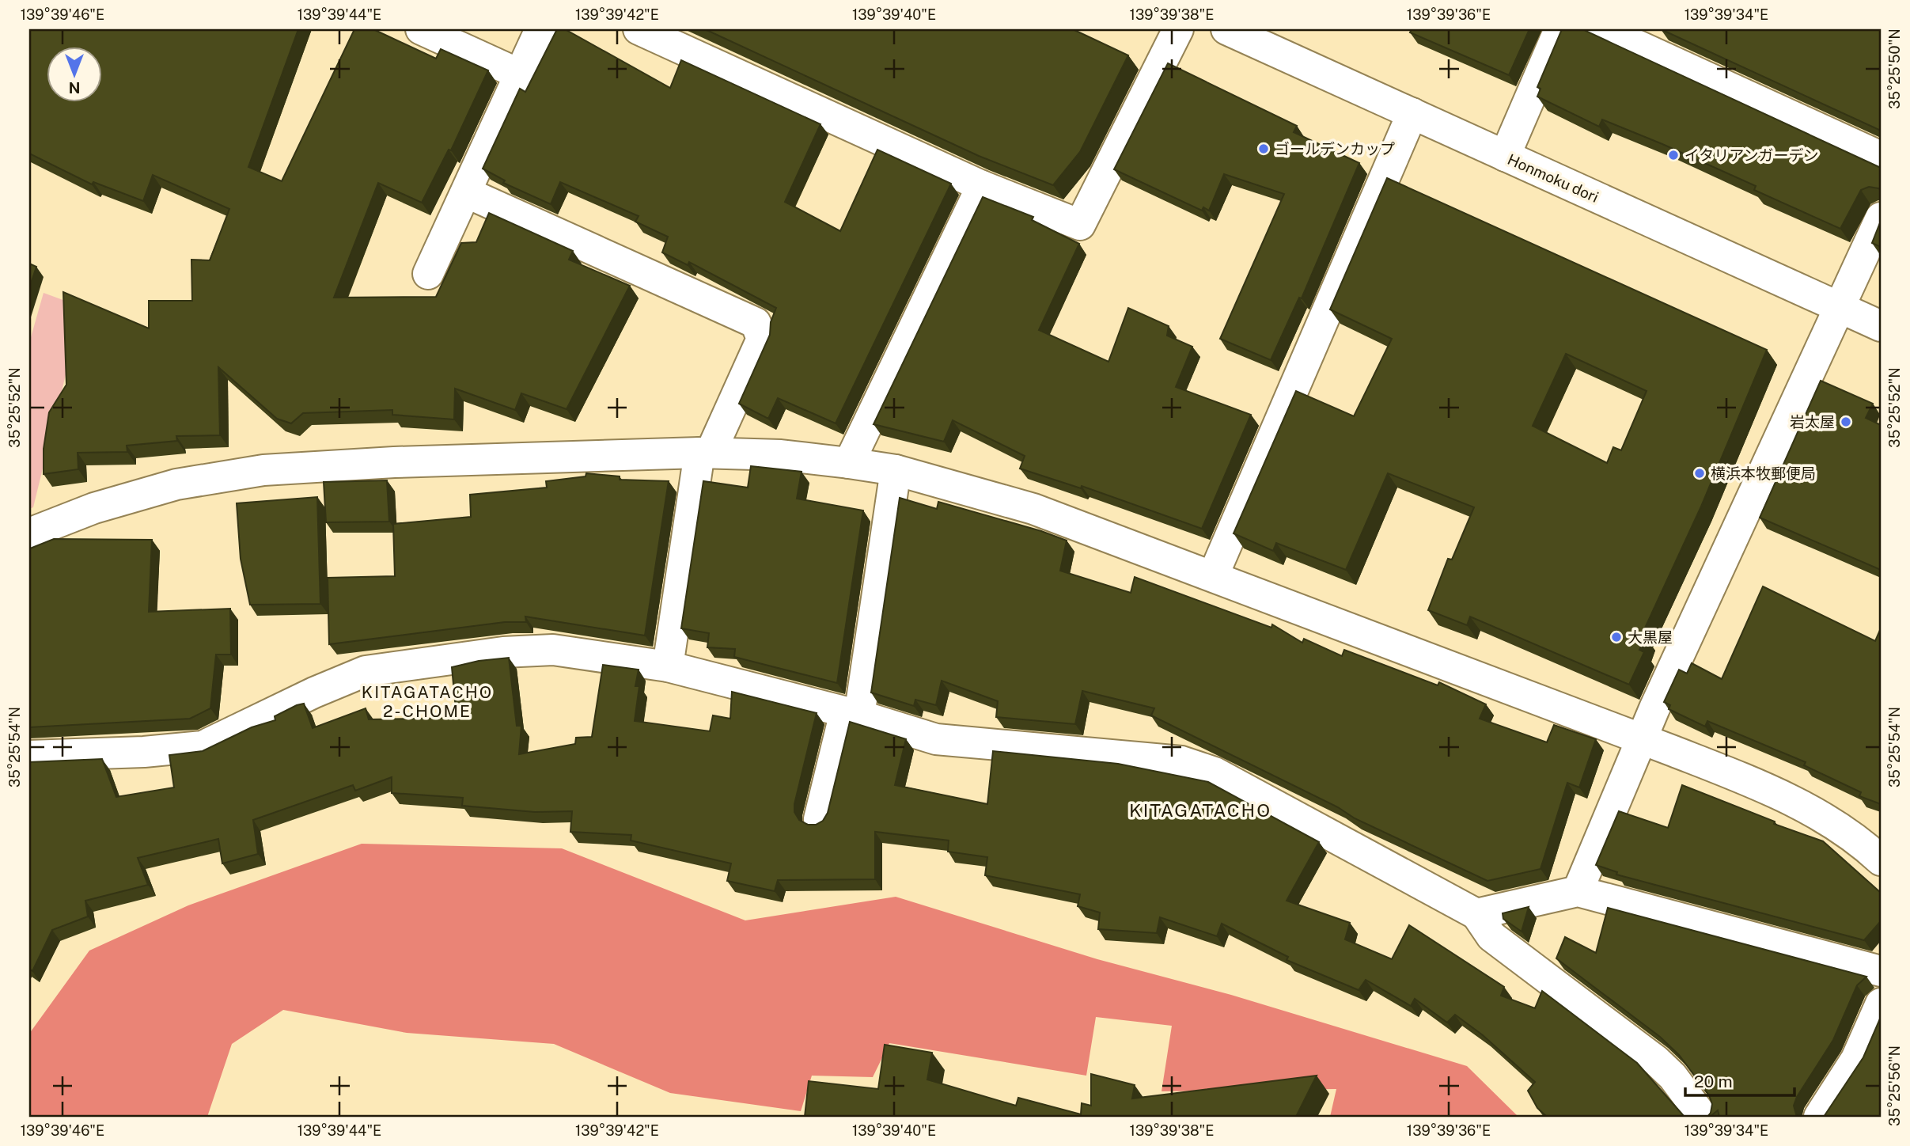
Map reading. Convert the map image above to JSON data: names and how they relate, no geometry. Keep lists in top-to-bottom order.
{
  "streets": {
    "street": ["Honmoku dori"]
  },
  "districts": ["KITAGATACHO 2-CHOME", "KITAGATACHO"],
  "places": [
    "ゴールデンカップ",
    "イタリアンガーデン",
    "岩太屋",
    "横浜本牧郵便局",
    "大黒屋"
  ],
  "scale_bar": "20 m",
  "north": "bottom",
  "coordinates": [
    "139°39'46\"E",
    "139°39'44\"E",
    "139°39'42\"E",
    "139°39'40\"E",
    "139°39'38\"E",
    "139°39'36\"E",
    "139°39'34\"E",
    "35°25'50\"N",
    "35°25'52\"N",
    "35°25'54\"N",
    "35°25'56\"N"
  ]
}
